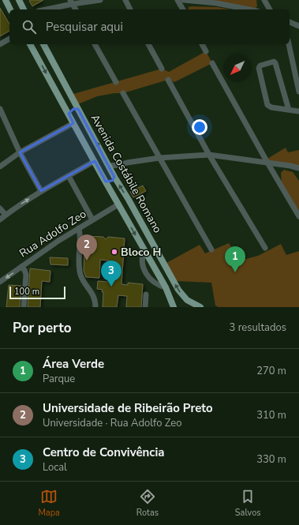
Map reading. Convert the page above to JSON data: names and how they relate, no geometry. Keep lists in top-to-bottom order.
{
  "streets": {
    "main road": ["Avenida Costábile Romano"],
    "street": ["Rua Adolfo Zeo"]
  },
  "crossings": [
    ["Avenida Costábile Romano", "Rua Adolfo Zeo"]
  ],
  "places": ["Bloco H"],
  "scale_bar": "100 m",
  "north": "bottom left",
  "page": {
    "search": "Pesquisar aqui",
    "pins": ["2", "1", "3"],
    "scale": "100 m",
    "heading": ["Por perto", "3 resultados"],
    "list": [
      {
        "mark": "1",
        "name": "Área Verde",
        "note": "Parque",
        "value": "270 m"
      },
      {
        "mark": "2",
        "name": "Universidade de Ribeirão Preto",
        "note": "Universidade · Rua Adolfo Zeo",
        "value": "310 m"
      },
      {
        "mark": "3",
        "name": "Centro de Convivência",
        "note": "Local",
        "value": "330 m"
      }
    ],
    "nav": ["Mapa", "Rotas", "Salvos"]
  }
}
